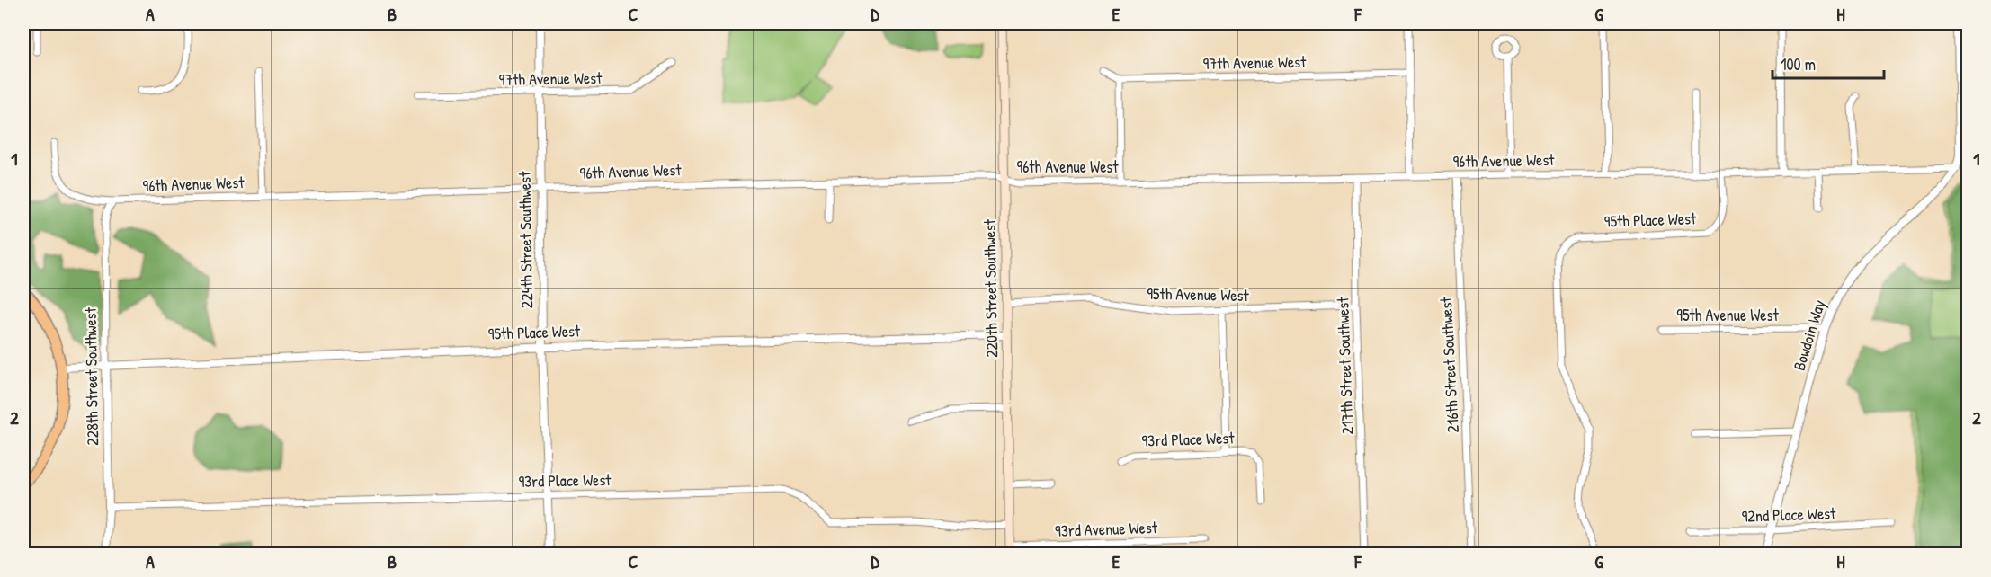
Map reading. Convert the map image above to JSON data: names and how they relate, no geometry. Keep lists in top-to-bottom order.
{
  "streets": {
    "main road": ["220th Street Southwest"],
    "street": [
      "97th Avenue West",
      "96th Avenue West",
      "95th Place West",
      "224th Street Southwest",
      "95th Avenue West",
      "Bowdoin Way",
      "216th Street Southwest",
      "217th Street Southwest",
      "228th Street Southwest",
      "93rd Place West",
      "92nd Place West",
      "93rd Avenue West"
    ]
  },
  "crossings": [
    ["97th Avenue West", "224th Street Southwest"],
    ["96th Avenue West", "95th Place West"],
    ["96th Avenue West", "224th Street Southwest"],
    ["96th Avenue West", "220th Street Southwest"],
    ["96th Avenue West", "Bowdoin Way"],
    ["96th Avenue West", "216th Street Southwest"],
    ["96th Avenue West", "217th Street Southwest"],
    ["96th Avenue West", "228th Street Southwest"],
    ["95th Place West", "224th Street Southwest"],
    ["95th Place West", "220th Street Southwest"],
    ["95th Place West", "228th Street Southwest"],
    ["224th Street Southwest", "93rd Place West"],
    ["220th Street Southwest", "95th Avenue West"],
    ["220th Street Southwest", "93rd Place West"],
    ["220th Street Southwest", "93rd Avenue West"],
    ["95th Avenue West", "Bowdoin Way"],
    ["95th Avenue West", "217th Street Southwest"],
    ["Bowdoin Way", "92nd Place West"],
    ["228th Street Southwest", "93rd Place West"]
  ],
  "scale_bar": "100 m",
  "grid": {
    "columns": [
      "A",
      "B",
      "C",
      "D",
      "E",
      "F",
      "G",
      "H"
    ],
    "rows": ["1", "2"]
  }
}
